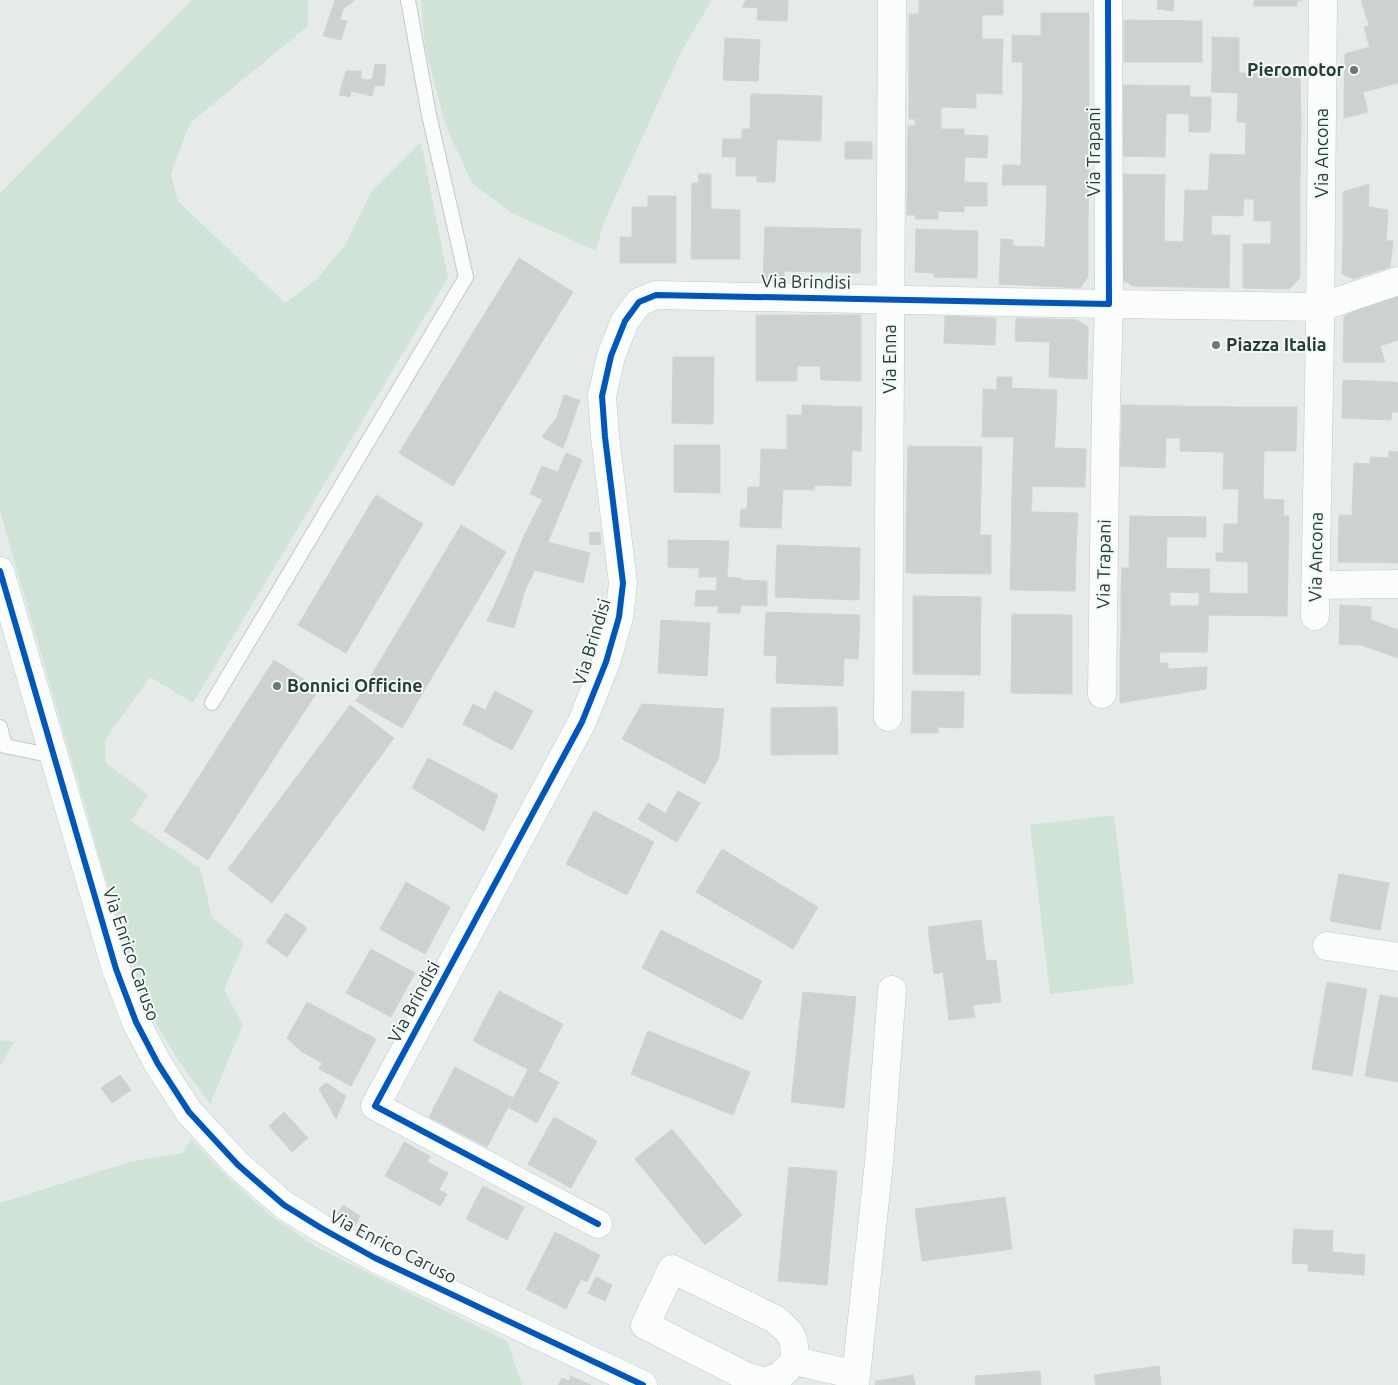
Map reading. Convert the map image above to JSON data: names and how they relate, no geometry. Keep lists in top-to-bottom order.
{
  "streets": {
    "street": [
      "Via Trapani",
      "Via Ancona",
      "Via Brindisi",
      "Via Enna",
      "Via Enrico Caruso"
    ]
  },
  "crossings": [
    ["Via Trapani", "Via Brindisi"],
    ["Via Ancona", "Via Brindisi"],
    ["Via Brindisi", "Via Enna"]
  ],
  "places": ["Pieromotor", "Piazza Italia", "Bonnici Officine"]
}
